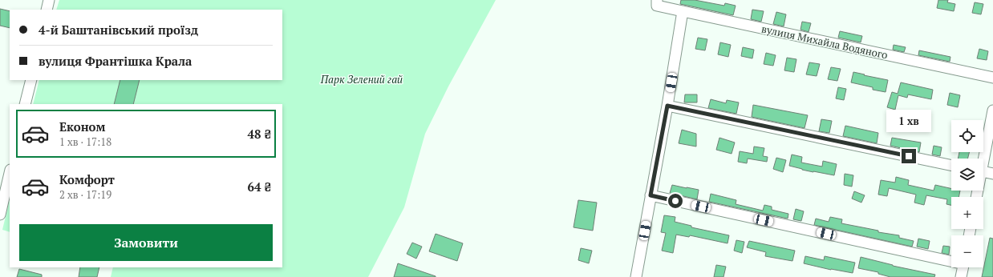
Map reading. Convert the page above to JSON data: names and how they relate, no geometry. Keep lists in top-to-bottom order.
{
  "streets": {
    "street": ["вулиця Михайла Водяного"]
  },
  "parks": ["Парк Зелений гай"],
  "page": {
    "banner": ["4-й Баштанівський проїзд", "вулиця Франтішка Крала"],
    "bubble": "1 хв",
    "list": [
      {
        "name": "Економ",
        "note": "1 хв · 17:18",
        "value": "48 ₴"
      },
      {
        "name": "Комфорт",
        "note": "2 хв · 17:19",
        "value": "64 ₴"
      }
    ],
    "map_buttons": ["+", "−"],
    "buttons": "Замовити"
  }
}
